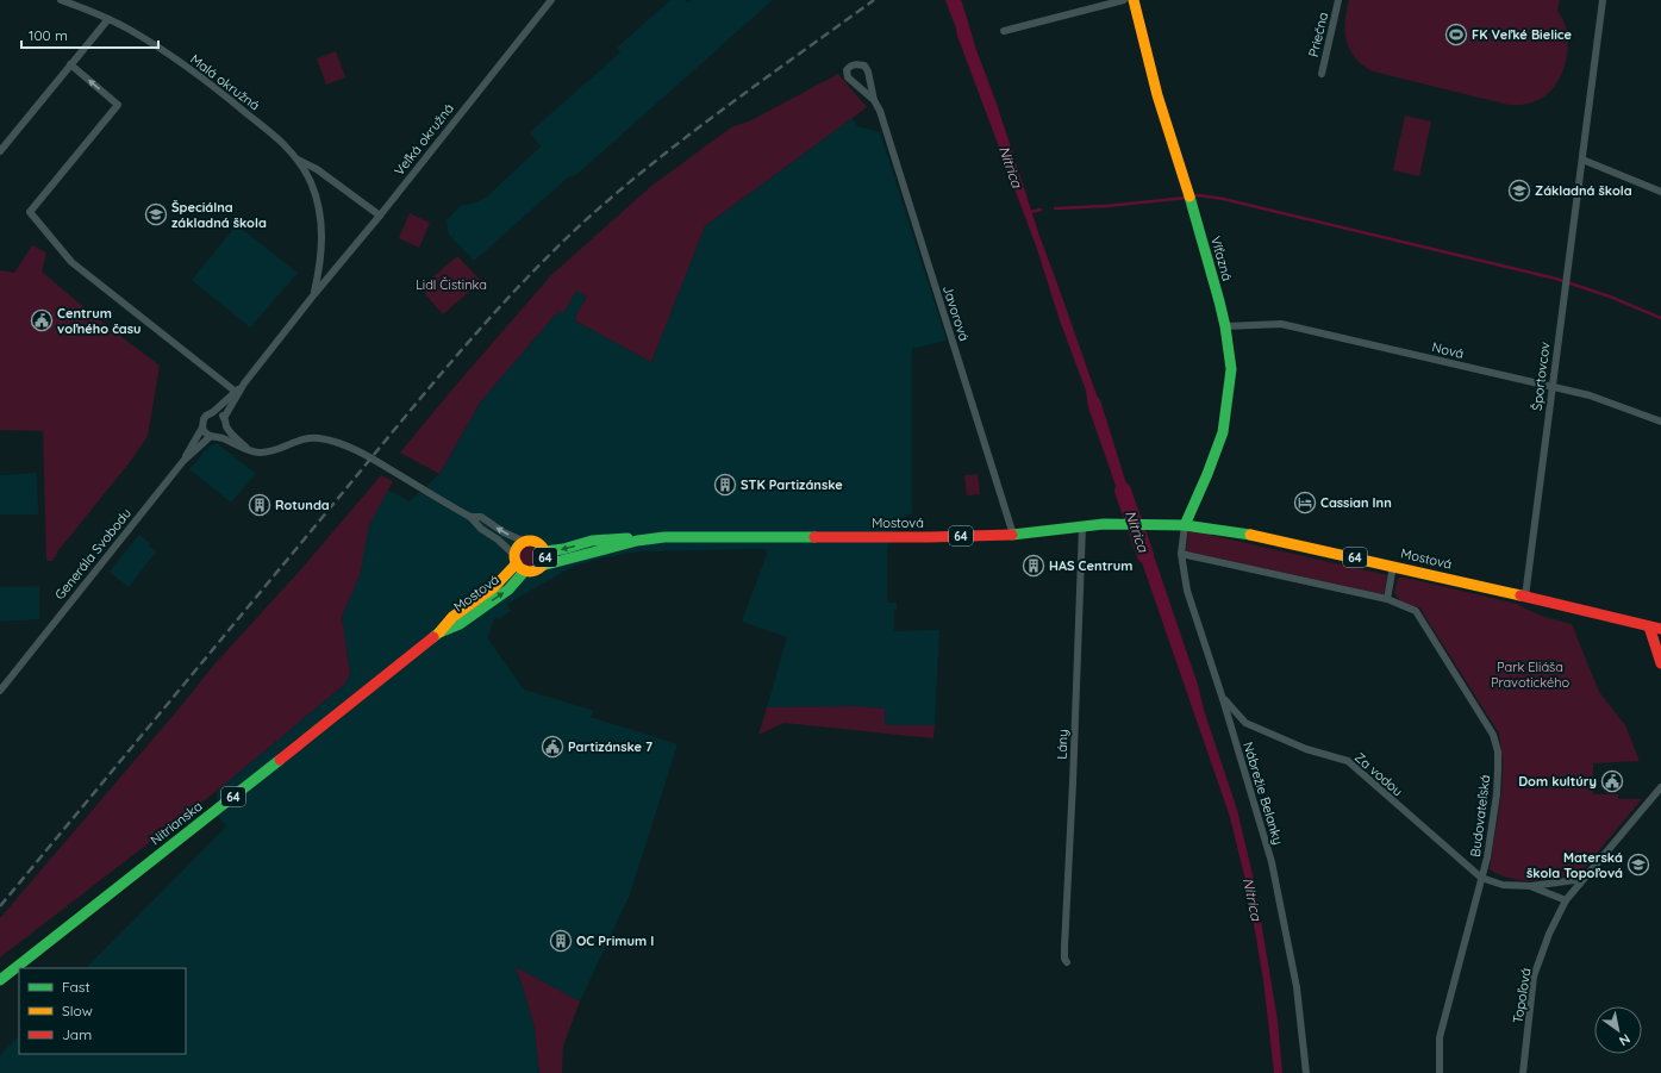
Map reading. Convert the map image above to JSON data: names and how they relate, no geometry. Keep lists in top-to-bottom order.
{
  "streets": {
    "main road": [
      "Víťazná",
      "Mostová",
      "64",
      "Nitrianska"
    ],
    "street": [
      "Priečna",
      "Malá okružná",
      "Veľká okružná",
      "Javorová",
      "Nová",
      "Športovcov",
      "Generála Svobodu",
      "Lány",
      "Za vodou",
      "Nábrežie Belanky",
      "Budovateľská",
      "Topoľová"
    ]
  },
  "crossings": [
    ["Malá okružná", "Veľká okružná"],
    ["Víťazná", "Nová"],
    ["Víťazná", "Mostová"],
    ["Víťazná", "Nábrežie Belanky"],
    ["Javorová", "Mostová"],
    ["Nová", "Športovcov"],
    ["Športovcov", "Mostová"],
    ["Mostová", "64"],
    ["Mostová", "Lány"],
    ["Mostová", "Nábrežie Belanky"],
    ["Mostová", "Nitrianska"],
    ["Za vodou", "Nábrežie Belanky"],
    ["Za vodou", "Budovateľská"],
    ["Nábrežie Belanky", "Budovateľská"]
  ],
  "water": ["Nitrica"],
  "parks": ["Lidl Čistinka", "Park Eliáša Pravotického"],
  "places": {
    "sports": ["FK Veľké Bielice"],
    "school or university": ["Základná škola", "Špeciálna základná škola", "Materská škola Topoľová"],
    "public building": ["Centrum voľného času", "Partizánske 7", "Dom kultúry"],
    "building": [
      "STK Partizánske",
      "Rotunda",
      "HAS Centrum",
      "OC Primum I"
    ],
    "hotel": ["Cassian Inn"]
  },
  "legend": ["Fast", "Slow", "Jam"],
  "scale_bar": "100 m",
  "north": "bottom right"
}
